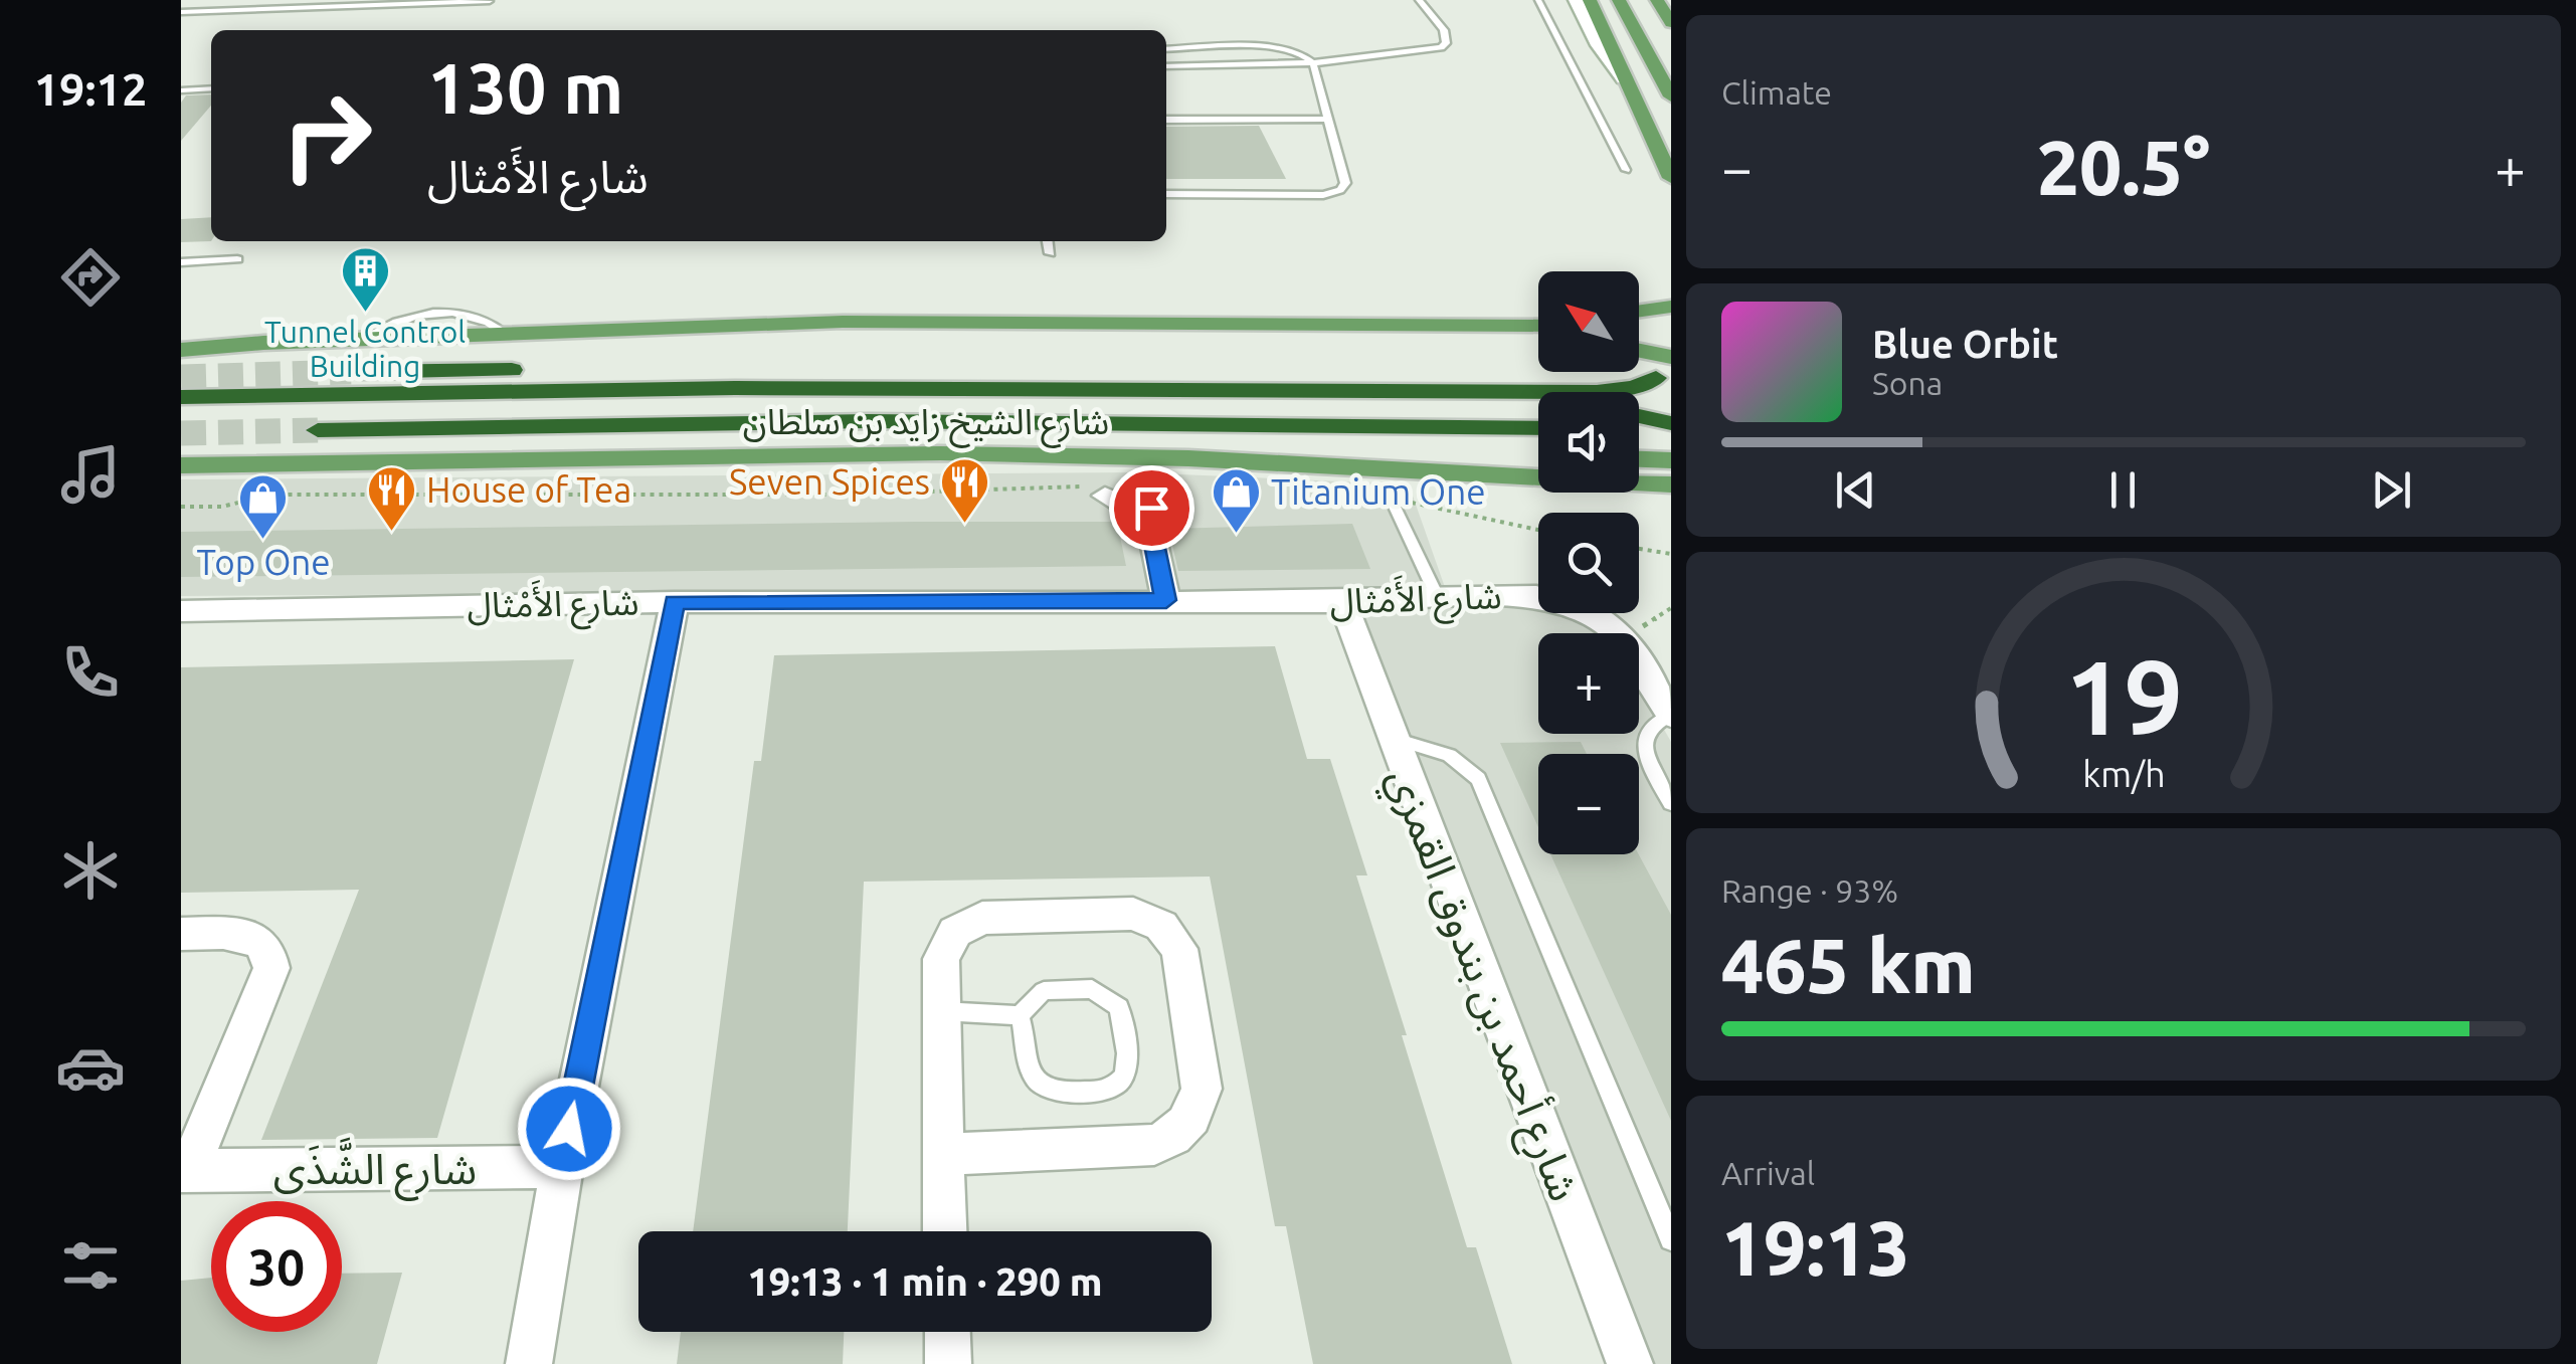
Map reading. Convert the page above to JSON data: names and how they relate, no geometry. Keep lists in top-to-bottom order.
{
  "streets": {
    "highway": ["شارع الشيخ زايد بن سلطان"],
    "street": ["شارع الأَمْثال", "شارع أحمد بن بندوق القمزي", "شارع الشَّذَى"]
  },
  "crossings": [
    ["شارع الأَمْثال", "شارع أحمد بن بندوق القمزي"]
  ],
  "places": {
    "building": ["Tunnel Control Building"],
    "restaurant": ["Seven Spices", "House of Tea"],
    "shop": ["Titanium One", "Top One"]
  },
  "north": "top left",
  "page": {
    "tabs": "19:12",
    "tile": [
      "Climate",
      ["Range · 93%", "465 km"],
      ["Arrival", "19:13"]
    ],
    "turn": ["130 m", "شارع الأَمْثال"],
    "heat": ["−", "20.5°", "+"],
    "map_buttons": ["+", "−"],
    "song": ["Blue Orbit", "Sona"],
    "limit": "30",
    "trip": "19:13 · 1 min · 290 m",
    "gauge": ["19", "km/h"]
  }
}
